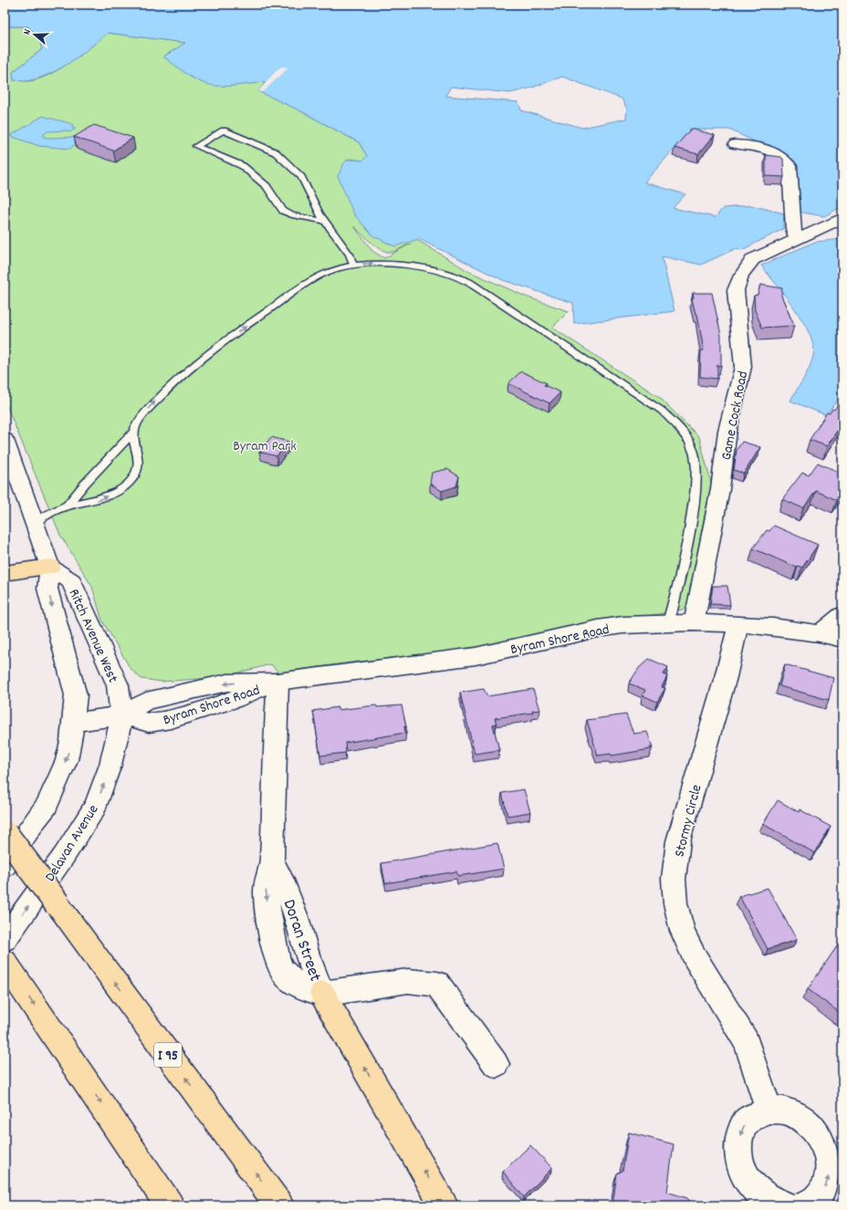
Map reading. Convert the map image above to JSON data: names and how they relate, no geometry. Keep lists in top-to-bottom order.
{
  "streets": {
    "highway": ["I 95"],
    "street": [
      "Game Cock Road",
      "Ritch Avenue West",
      "Byram Shore Road",
      "Stormy Circle",
      "Delavan Avenue",
      "Doran Street"
    ]
  },
  "crossings": [
    ["Game Cock Road", "Byram Shore Road"],
    ["Ritch Avenue West", "Byram Shore Road"],
    ["Ritch Avenue West", "Delavan Avenue"],
    ["Byram Shore Road", "Stormy Circle"],
    ["Byram Shore Road", "Delavan Avenue"],
    ["Byram Shore Road", "Doran Street"]
  ],
  "parks": ["Byram Park"],
  "north": "left"
}
